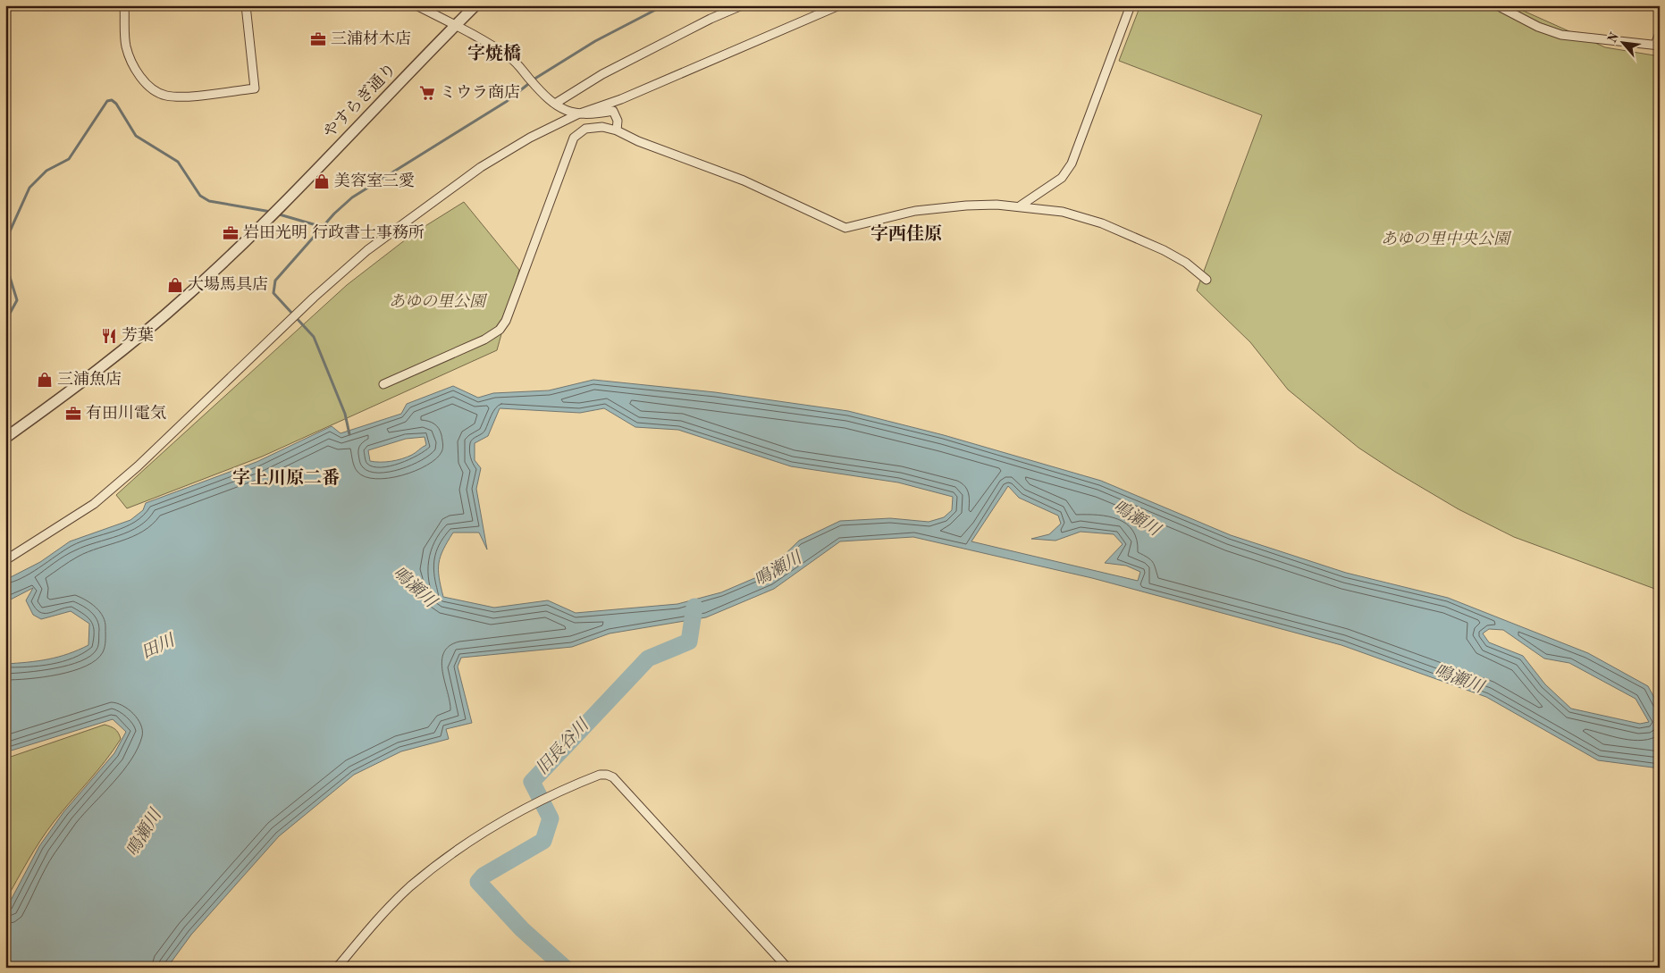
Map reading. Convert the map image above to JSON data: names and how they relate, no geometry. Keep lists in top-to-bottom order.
{
  "streets": {
    "street": ["やすらぎ通り"]
  },
  "districts": ["字焼橋", "字西佳原", "字上川原二番"],
  "water": ["鳴瀬川", "田川", "旧長谷川"],
  "parks": ["あゆの里中央公園", "あゆの里公園"],
  "places": {
    "office": ["三浦材木店", "岩田光明 行政書士事務所", "有田川電気"],
    "supermarket": ["ミウラ商店"],
    "shop": ["美容室三愛", "大場馬具店", "三浦魚店"],
    "restaurant": ["芳葉"]
  },
  "north": "top left"
}
